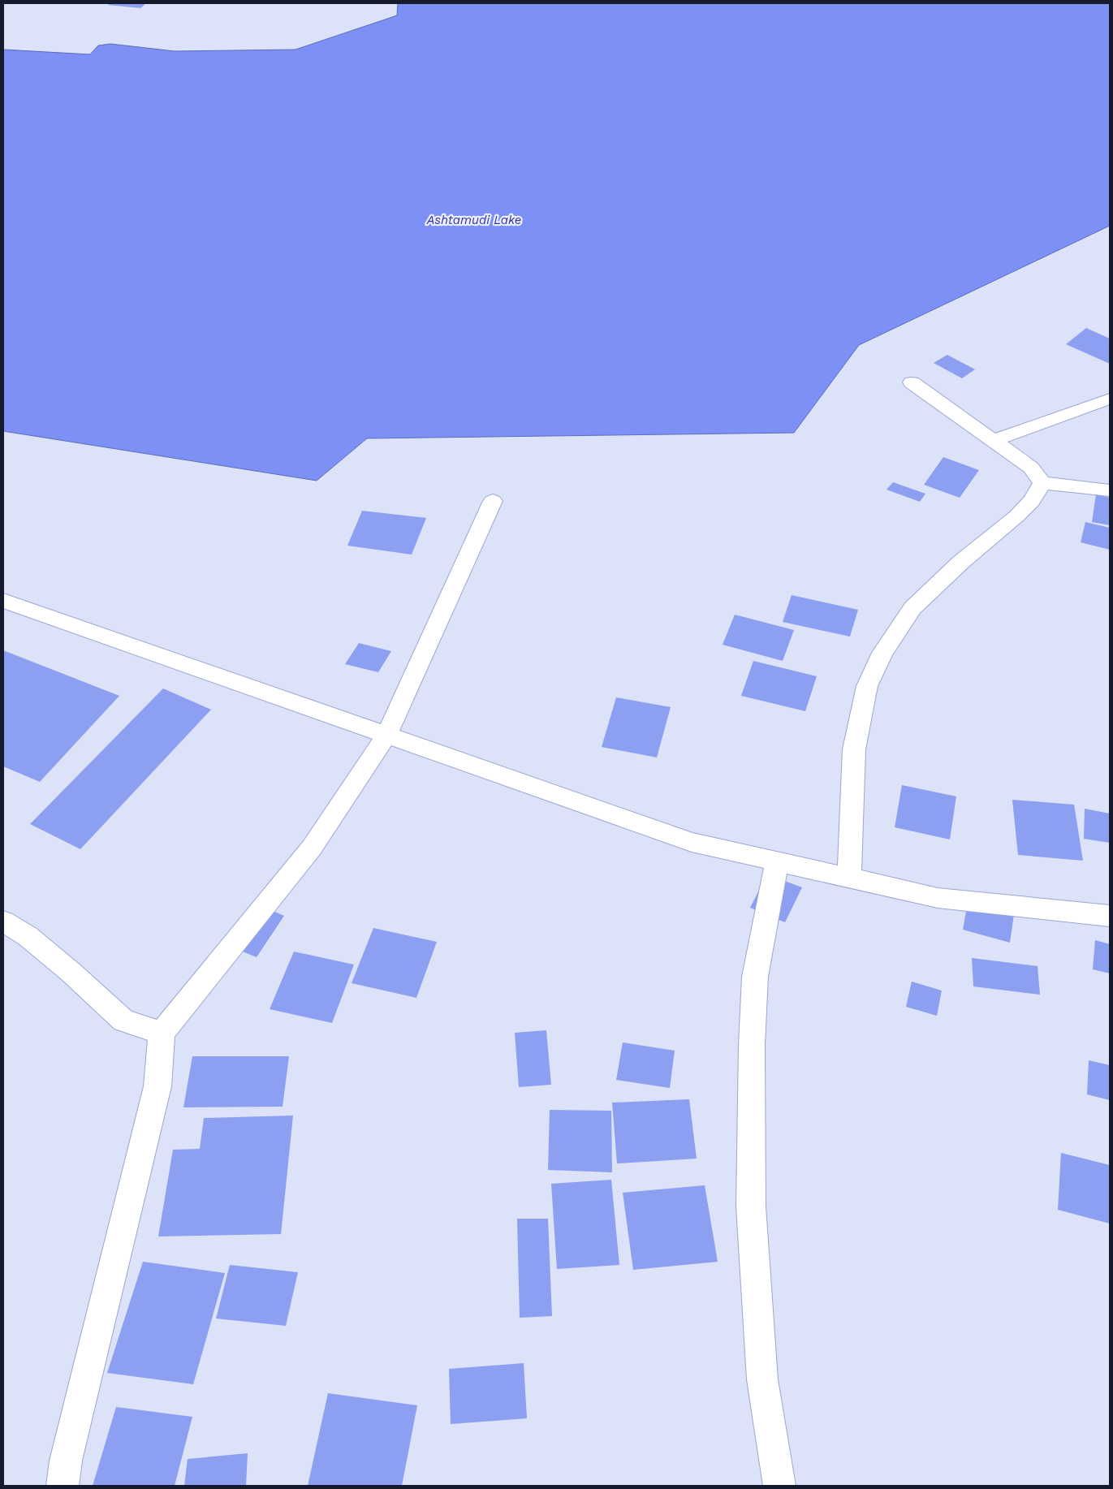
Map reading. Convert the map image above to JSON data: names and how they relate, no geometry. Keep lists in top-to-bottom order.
{
  "water": ["Ashtamudi Lake"]
}
